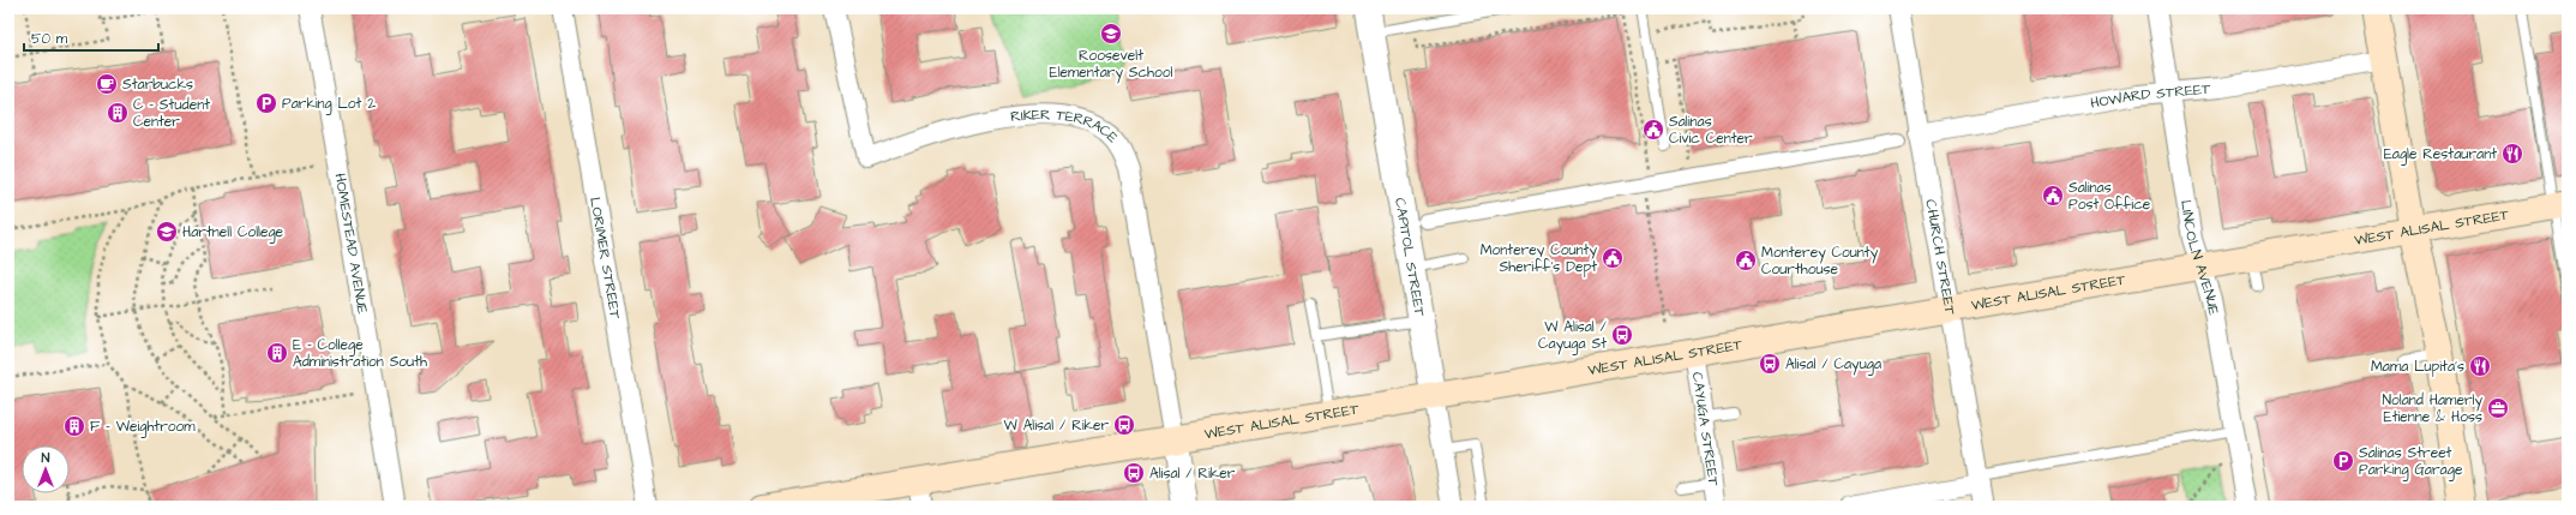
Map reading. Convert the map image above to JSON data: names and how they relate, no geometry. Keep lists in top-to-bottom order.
{
  "streets": {
    "main road": ["WEST ALISAL STREET"],
    "street": [
      "HOWARD STREET",
      "RIKER TERRACE",
      "HOMESTEAD AVENUE",
      "LORIMER STREET",
      "CAPITOL STREET",
      "CHURCH STREET",
      "LINCOLN AVENUE",
      "CAYUGA STREET"
    ]
  },
  "crossings": [
    ["HOWARD STREET", "CHURCH STREET"],
    ["HOWARD STREET", "LINCOLN AVENUE"],
    ["RIKER TERRACE", "WEST ALISAL STREET"],
    ["WEST ALISAL STREET", "CAPITOL STREET"],
    ["WEST ALISAL STREET", "CHURCH STREET"],
    ["WEST ALISAL STREET", "LINCOLN AVENUE"],
    ["WEST ALISAL STREET", "CAYUGA STREET"]
  ],
  "places": {
    "school or university": ["Roosevelt Elementary School", "Hartnell College"],
    "cafe": ["Starbucks"],
    "parking": ["Parking Lot 2", "Salinas Street Parking Garage"],
    "building": ["C - Student Center", "E - College Administration South", "F - Weightroom"],
    "public building": [
      "Salinas Civic Center",
      "Salinas Post Office",
      "Monterey County Sheriff's Dept",
      "Monterey County Courthouse"
    ],
    "restaurant": ["Eagle Restaurant", "Mama Lupita's"],
    "bus stop": [
      "W Alisal / Cayuga St",
      "Alisal / Cayuga",
      "W Alisal / Riker",
      "Alisal / Riker"
    ],
    "office": ["Noland Hamerly Etienne & Hoss"]
  },
  "scale_bar": "50 m",
  "north": "top"
}
